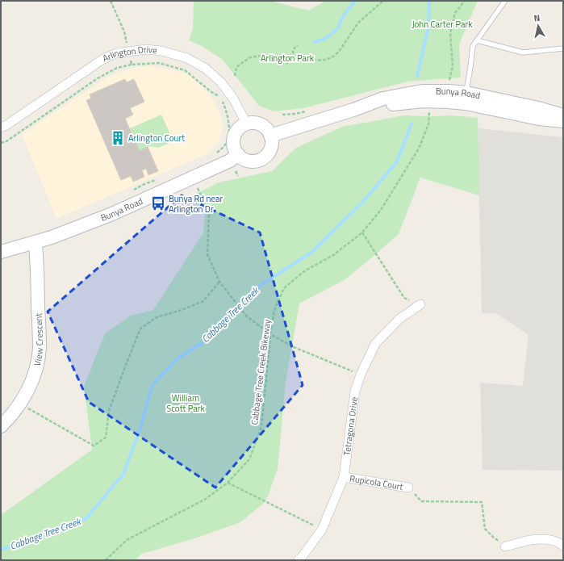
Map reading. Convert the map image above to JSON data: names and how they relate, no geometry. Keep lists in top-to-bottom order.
{
  "streets": {
    "street": [
      "Arlington Drive",
      "Bunya Road",
      "View Crescent",
      "Tetragona Drive",
      "Rupicola Court"
    ],
    "path": ["Cabbage Tree Creek Bikeway"]
  },
  "crossings": [
    ["Arlington Drive", "Bunya Road"],
    ["Bunya Road", "View Crescent"],
    ["Tetragona Drive", "Rupicola Court"]
  ],
  "water": ["Cabbage Tree Creek"],
  "parks": ["John Carter Park", "Arlington Park", "William Scott Park"],
  "places": {
    "building": ["Arlington Court"],
    "bus stop": ["Bunya Rd near Arlington Dr"]
  },
  "north": "top"
}
